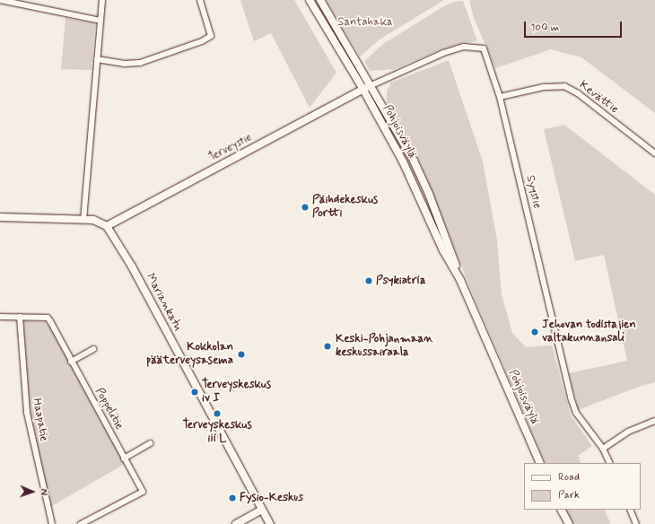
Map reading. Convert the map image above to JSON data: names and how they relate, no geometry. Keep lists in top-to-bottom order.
{
  "streets": {
    "main road": ["Pohjoisväylä", "Terveystie", "Mariankatu"],
    "street": [
      "Kevättie",
      "Syystie",
      "Poppelitie",
      "Haapatie"
    ]
  },
  "crossings": [
    ["Kevättie", "Syystie"],
    ["Pohjoisväylä", "Terveystie"],
    ["Pohjoisväylä", "Syystie"],
    ["Terveystie", "Syystie"],
    ["Terveystie", "Mariankatu"],
    ["Poppelitie", "Haapatie"]
  ],
  "parks": ["Santahaka"],
  "places": [
    "Päihdekeskus Portti",
    "Psykiatria",
    "Jehovan todistajien valtakunnansali",
    "Keski-Pohjanmaan keskussairaala",
    "Kokkolan pääterveysasema",
    "Terveyskeskus iv I",
    "Terveyskeskus iii L",
    "Fysio-Keskus"
  ],
  "legend": ["Road", "Park"],
  "scale_bar": "100 m",
  "north": "right"
}
